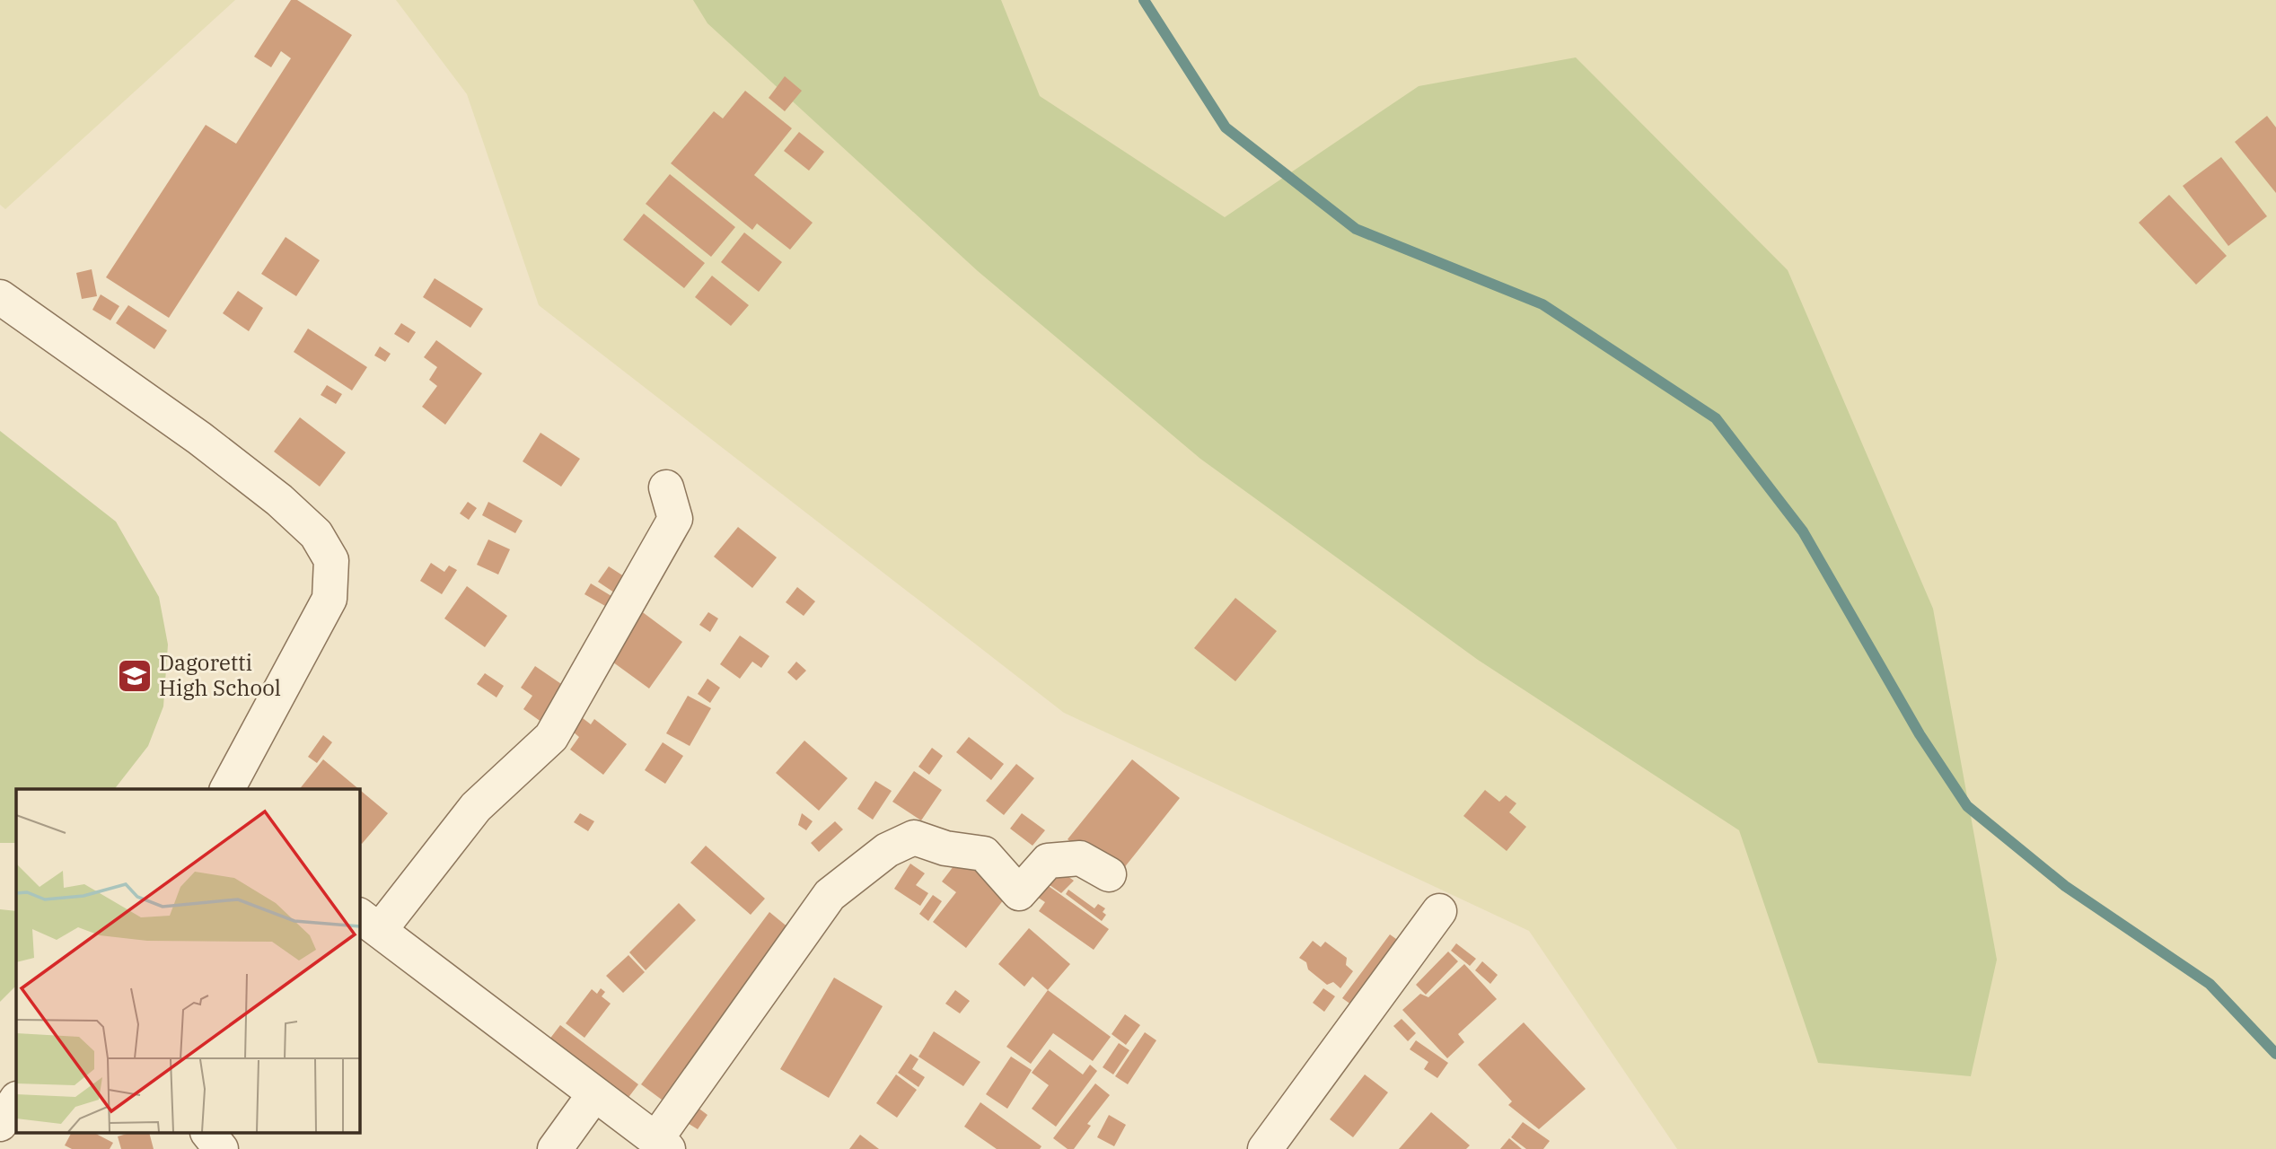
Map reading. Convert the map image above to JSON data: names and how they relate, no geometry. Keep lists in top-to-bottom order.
{
  "places": {
    "school or university": ["Dagoretti High School"]
  }
}
